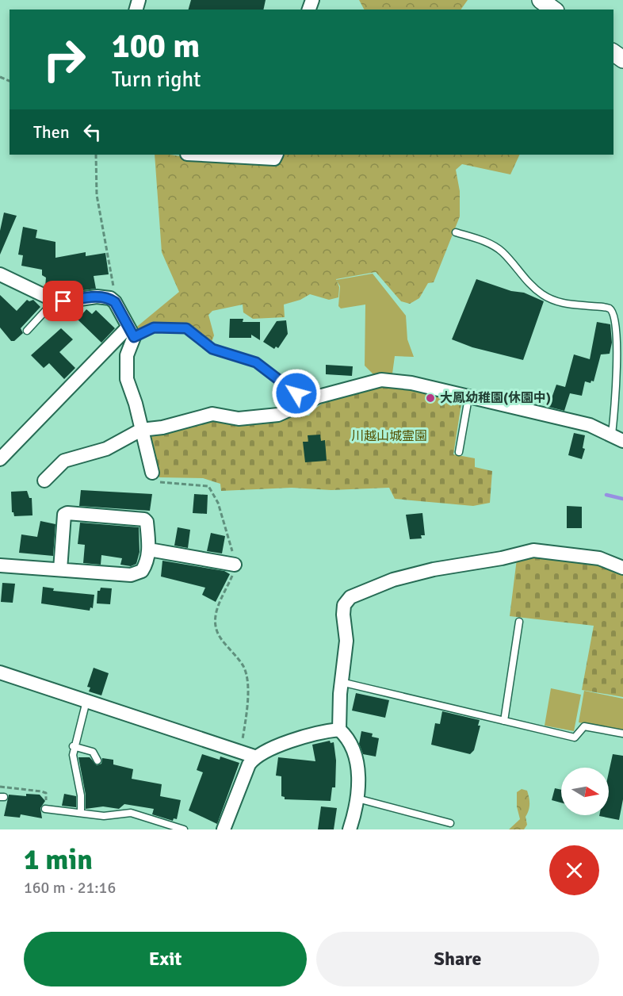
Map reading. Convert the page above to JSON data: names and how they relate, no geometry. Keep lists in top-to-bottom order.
{
  "parks": ["川越山城霊園"],
  "places": ["大鳳幼稚園(休園中)"],
  "north": "right",
  "page": {
    "turn": ["100 m", "Turn right"],
    "then": "Then",
    "heading": ["1 min", "160 m · 21:16"],
    "buttons": ["Exit", "Share"]
  }
}
